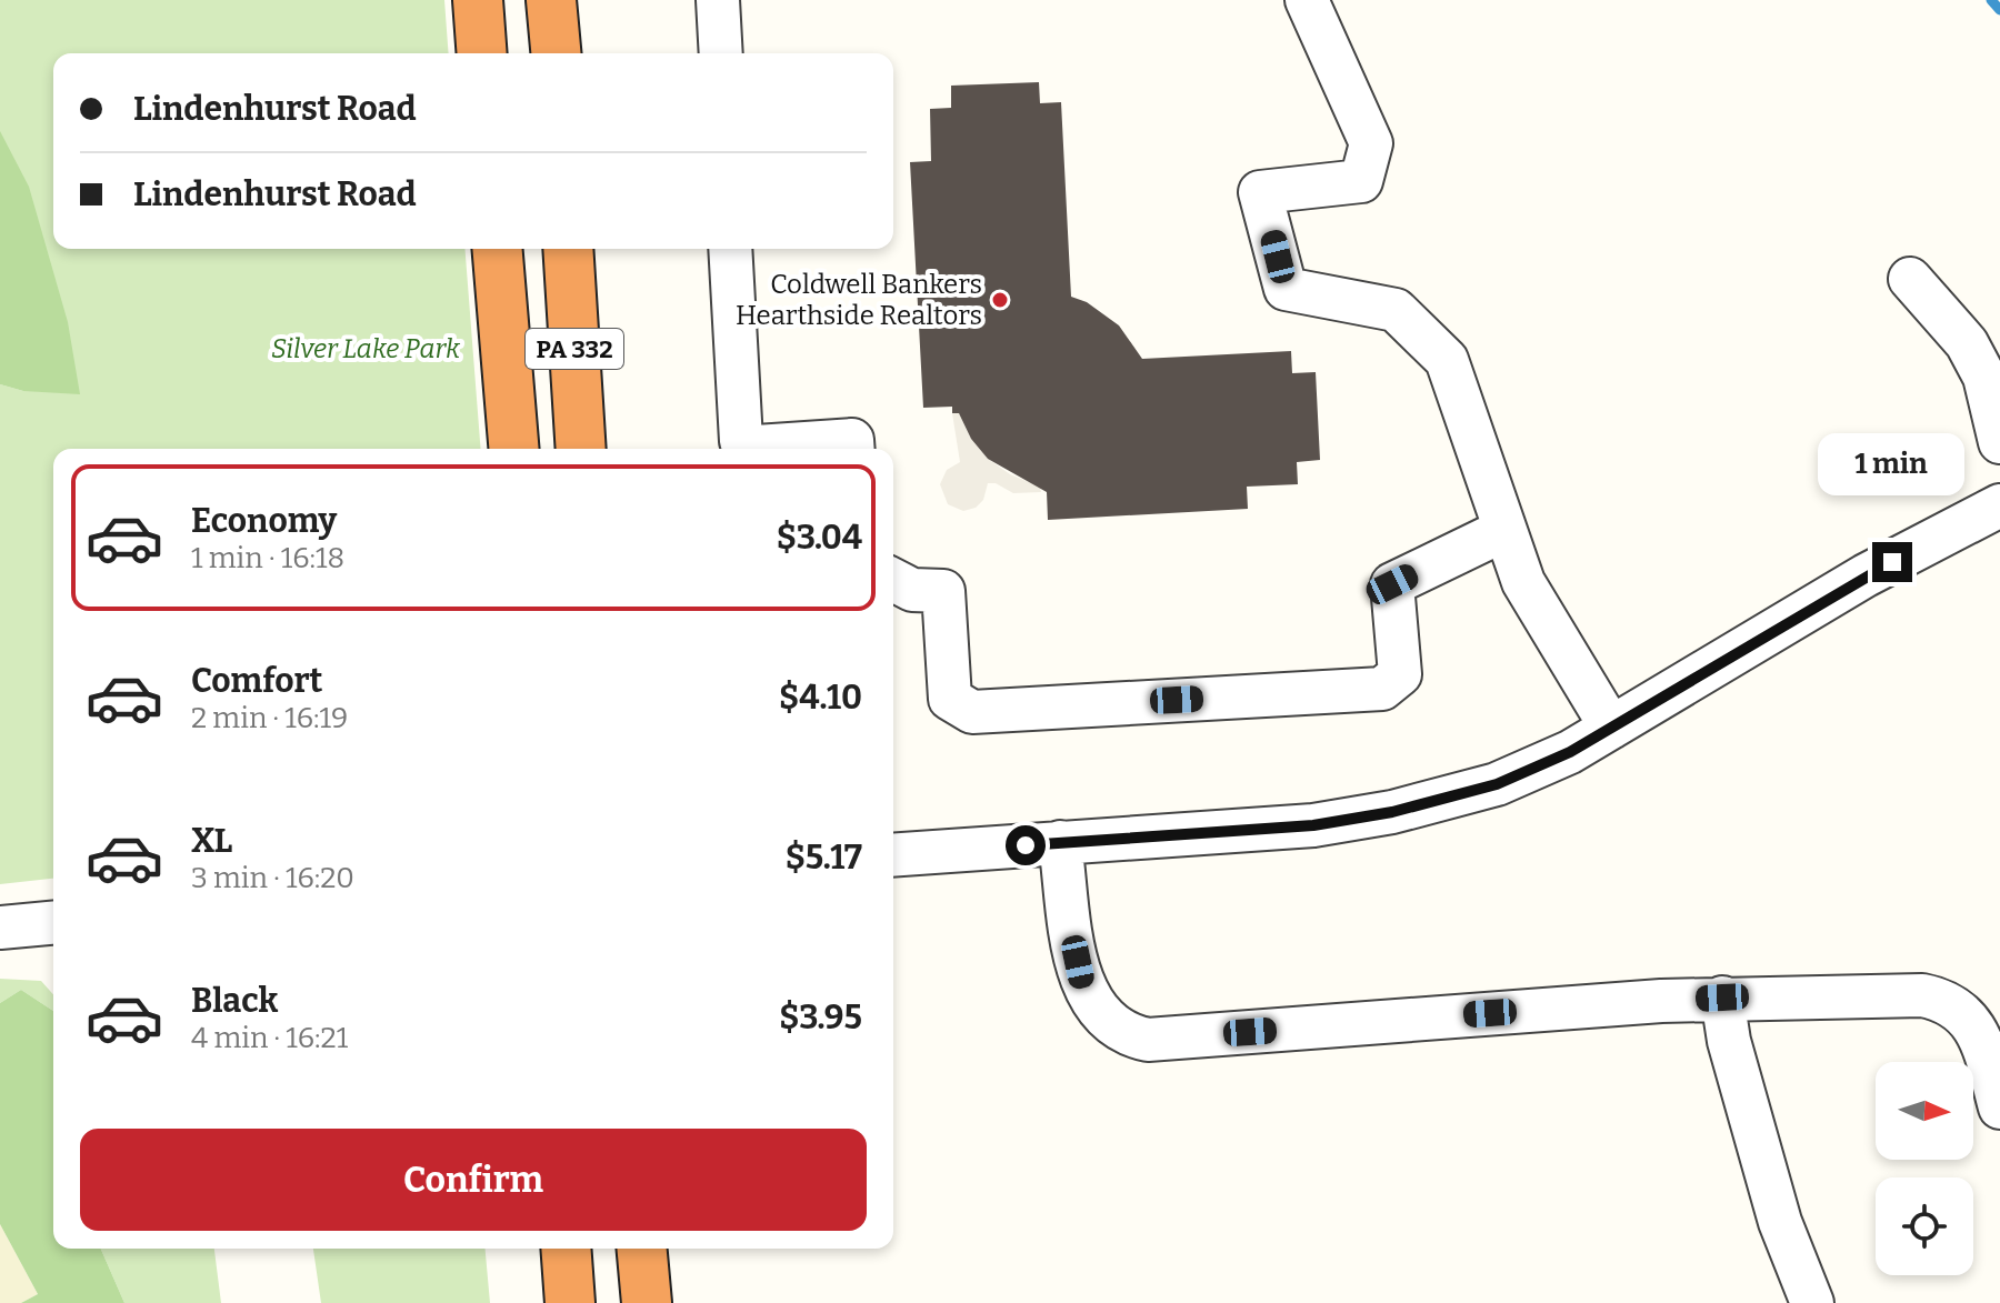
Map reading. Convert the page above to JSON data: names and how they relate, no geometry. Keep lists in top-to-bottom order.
{
  "streets": {
    "highway": ["PA 332"]
  },
  "parks": ["Silver Lake Park"],
  "places": ["Coldwell Bankers Hearthside Realtors"],
  "north": "right",
  "page": {
    "banner": ["Lindenhurst Road", "Lindenhurst Road"],
    "bubble": "1 min",
    "list": [
      {
        "name": "Economy",
        "note": "1 min · 16:18",
        "value": "$3.04"
      },
      {
        "name": "Comfort",
        "note": "2 min · 16:19",
        "value": "$4.10"
      },
      {
        "name": "XL",
        "note": "3 min · 16:20",
        "value": "$5.17"
      },
      {
        "name": "Black",
        "note": "4 min · 16:21",
        "value": "$3.95"
      }
    ],
    "buttons": "Confirm"
  }
}
